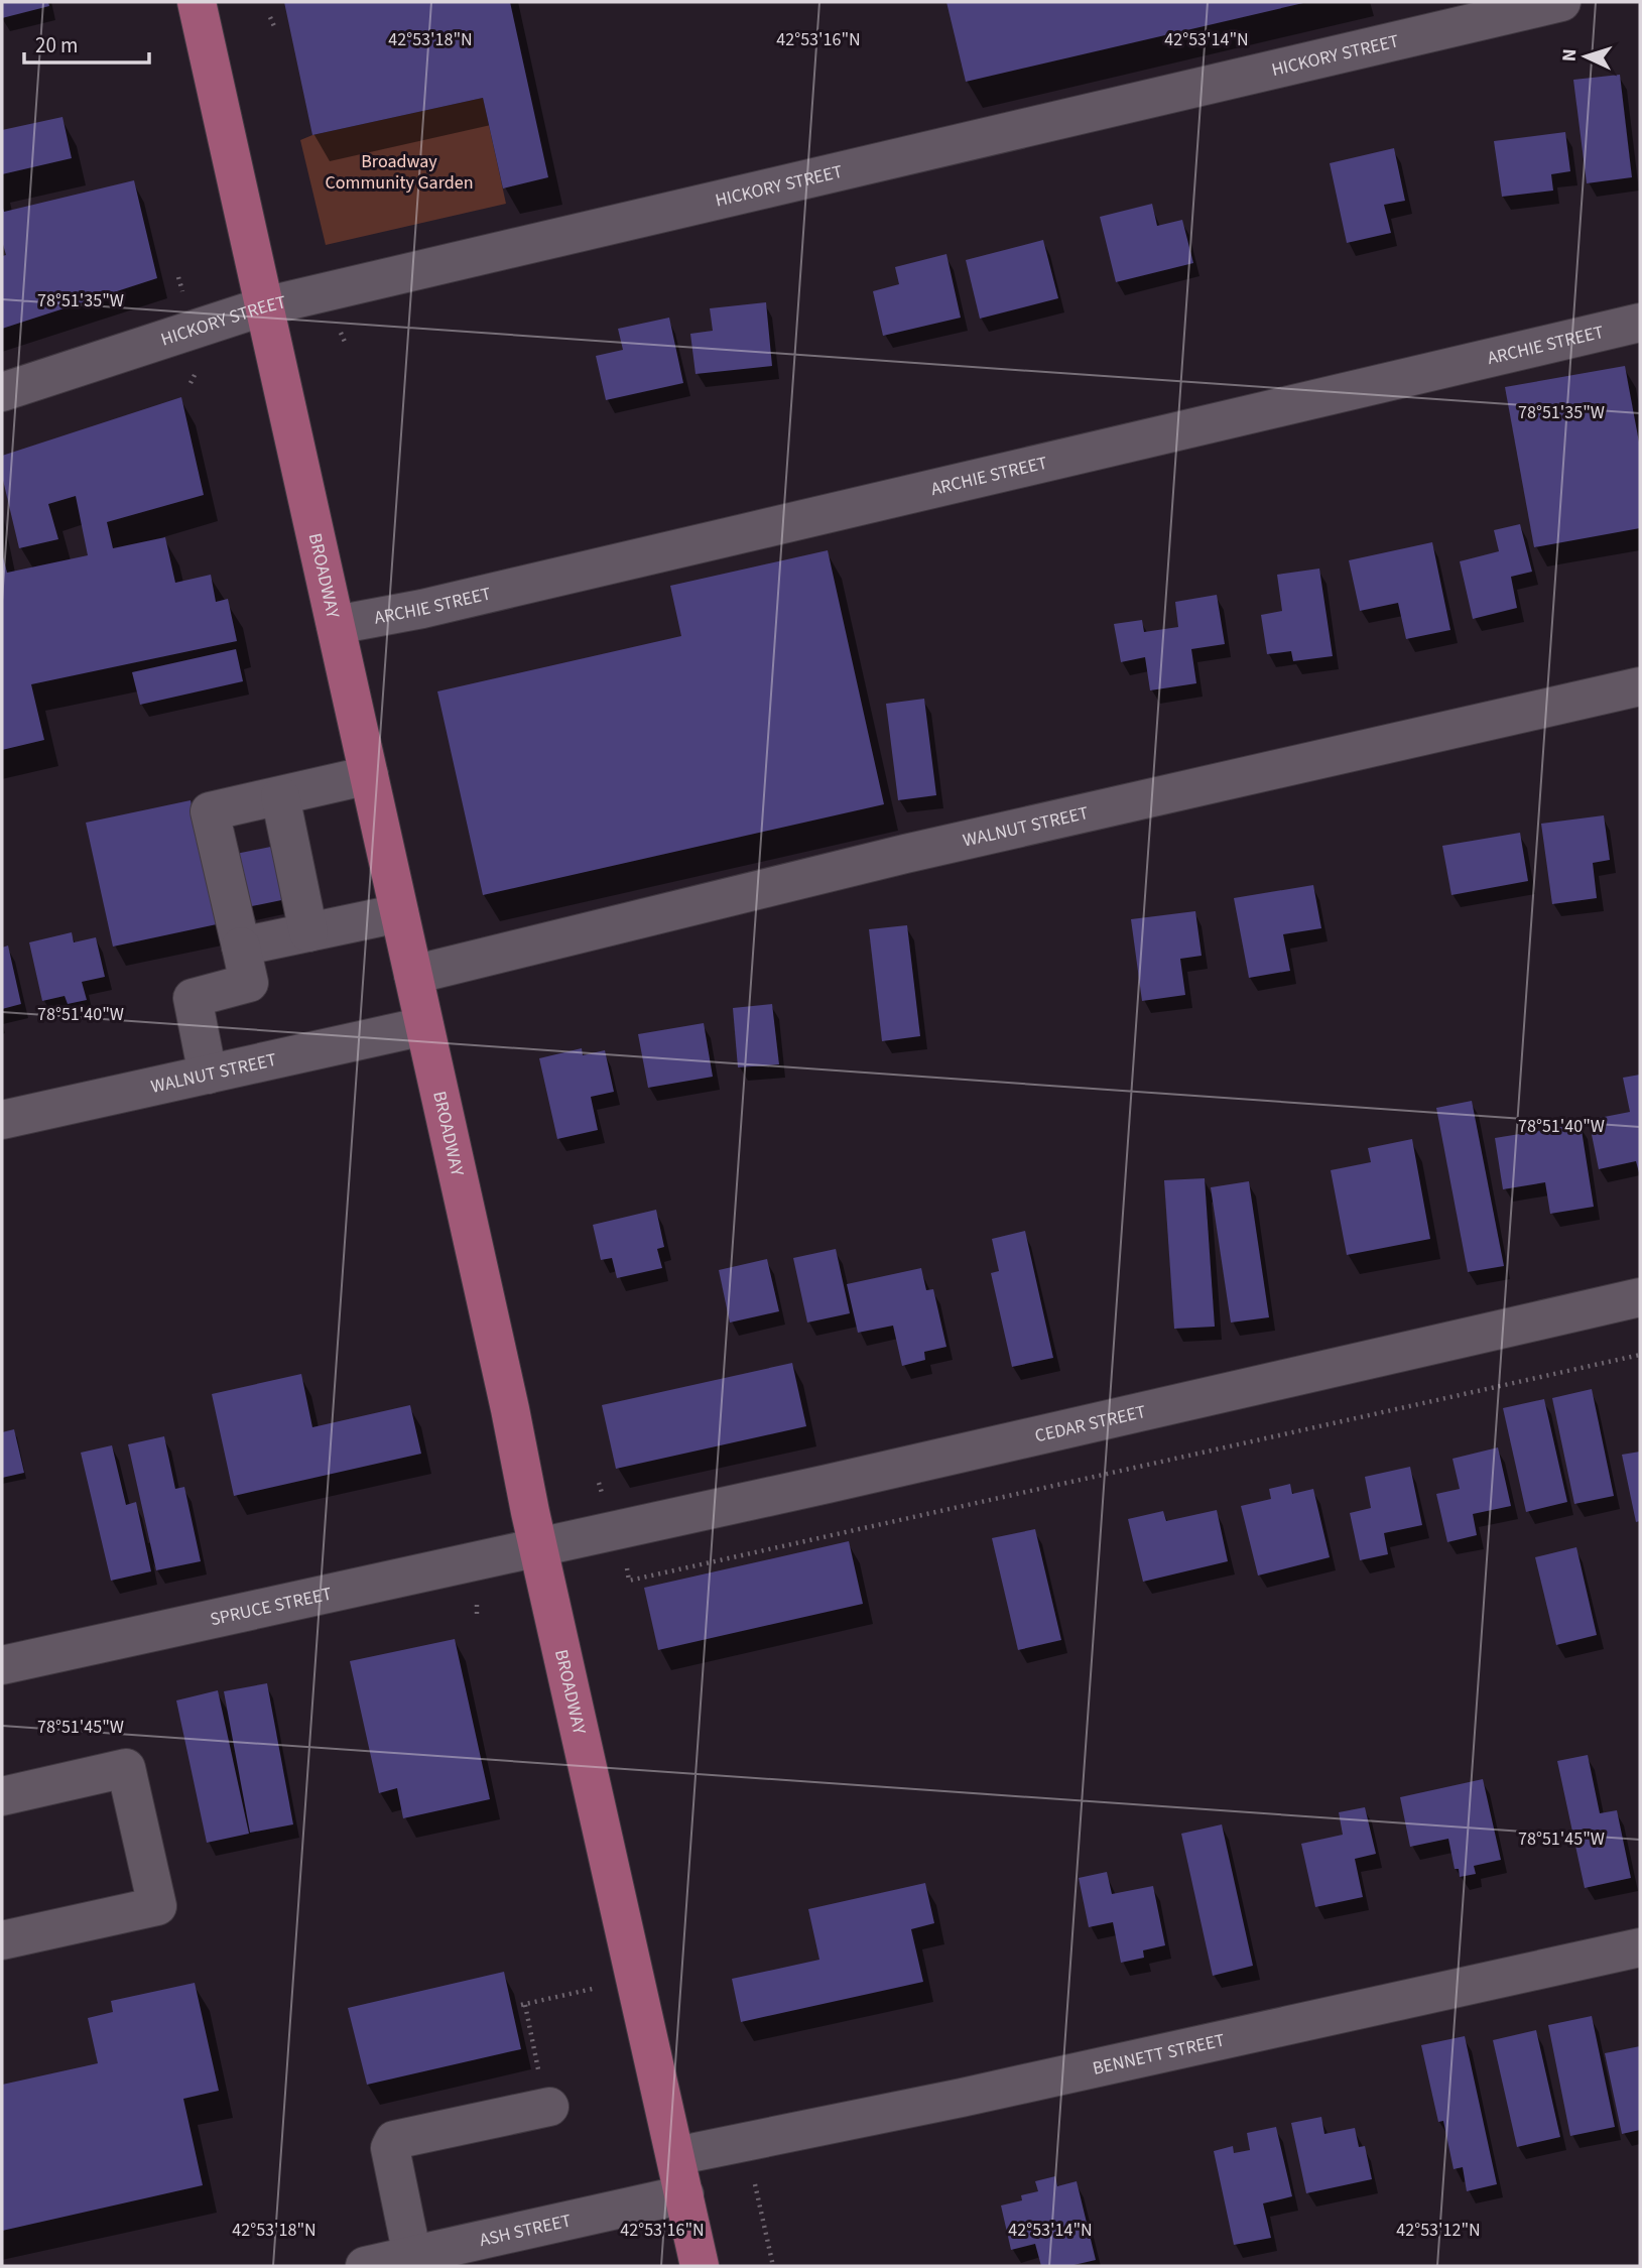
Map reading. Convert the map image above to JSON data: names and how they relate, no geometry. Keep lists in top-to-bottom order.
{
  "streets": {
    "main road": ["BROADWAY"],
    "street": [
      "HICKORY STREET",
      "ARCHIE STREET",
      "WALNUT STREET",
      "CEDAR STREET",
      "SPRUCE STREET",
      "BENNETT STREET",
      "ASH STREET"
    ]
  },
  "crossings": [
    ["HICKORY STREET", "BROADWAY"],
    ["ARCHIE STREET", "BROADWAY"],
    ["BROADWAY", "WALNUT STREET"],
    ["BROADWAY", "CEDAR STREET"],
    ["BROADWAY", "SPRUCE STREET"],
    ["BROADWAY", "BENNETT STREET"],
    ["BROADWAY", "ASH STREET"],
    ["CEDAR STREET", "SPRUCE STREET"]
  ],
  "parks": ["Broadway Community Garden"],
  "scale_bar": "20 m",
  "north": "left",
  "coordinates": [
    "42°53'18\"N",
    "42°53'16\"N",
    "42°53'14\"N",
    "78°51'35\"W",
    "78°51'40\"W",
    "78°51'45\"W",
    "42°53'12\"N"
  ]
}
